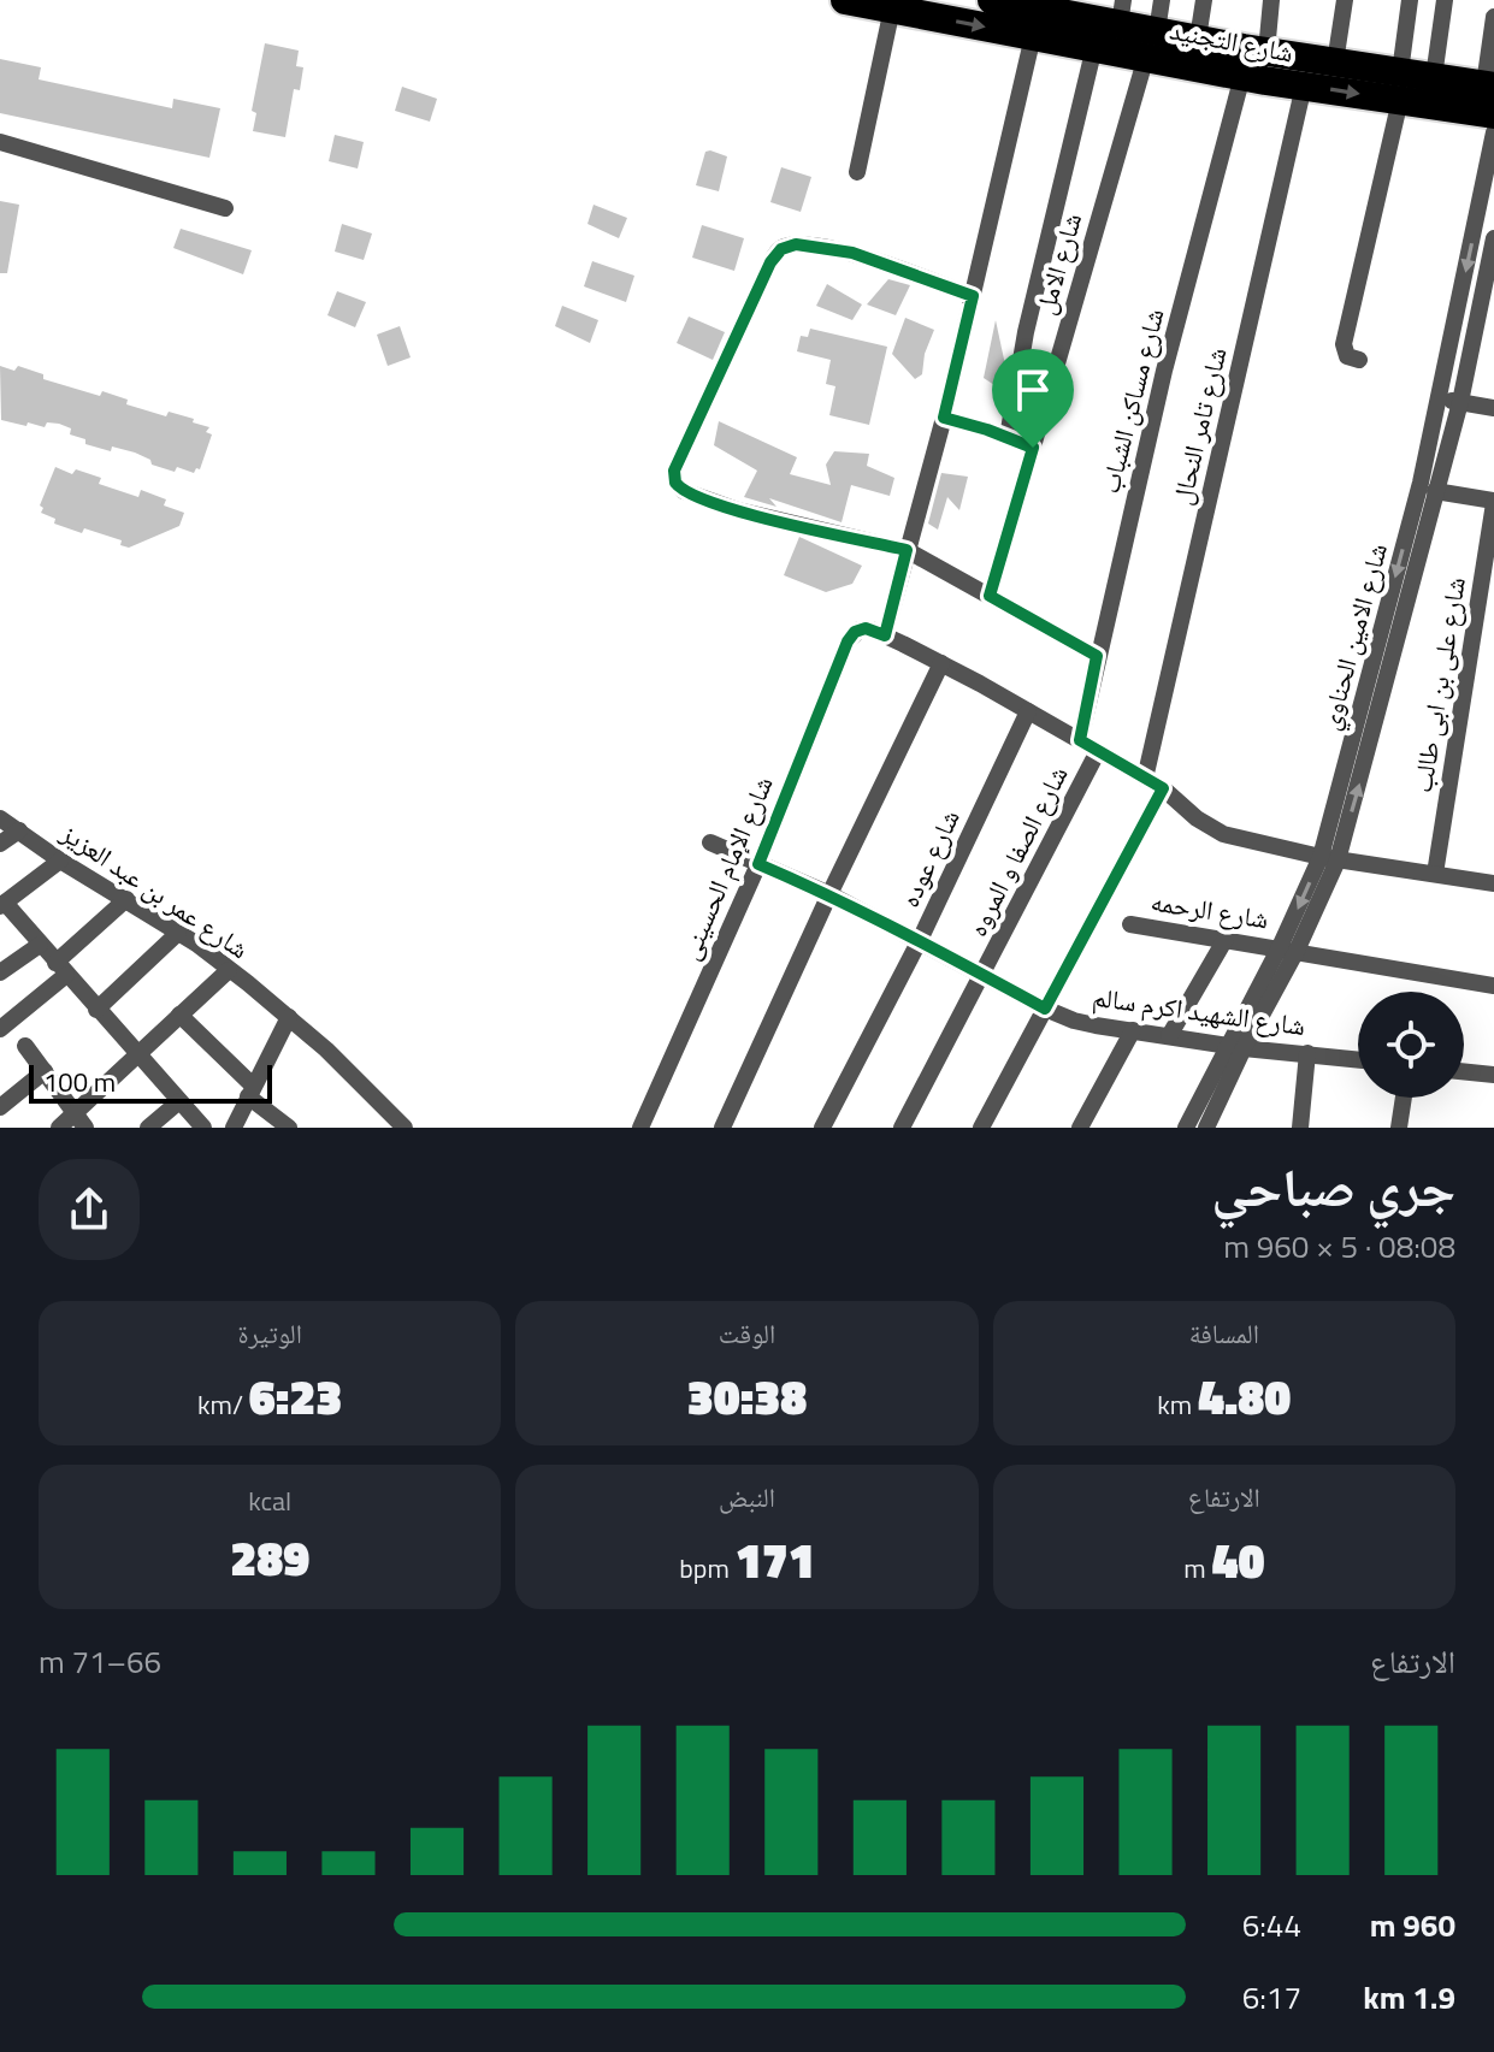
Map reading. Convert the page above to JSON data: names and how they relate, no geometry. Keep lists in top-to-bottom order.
{
  "streets": {
    "highway": ["شارع التجنيد"],
    "street": [
      "شارع الامل",
      "شارع مساكن الشباب",
      "شارع تامر النحال",
      "شارع الامين الحناوي",
      "شارع على بن ابى طالب",
      "شارع الصفا و المروه",
      "شارع عوده",
      "شارع الإمام الحسينى",
      "شارع عمر بن عبد العزيز",
      "شارع الرحمه",
      "شارع الشهيد اكرم سالم"
    ]
  },
  "crossings": [
    ["شارع التجنيد", "شارع الامل"],
    ["شارع التجنيد", "شارع مساكن الشباب"],
    ["شارع التجنيد", "شارع تامر النحال"],
    ["شارع الامين الحناوي", "شارع الرحمه"],
    ["شارع الامين الحناوي", "شارع الشهيد اكرم سالم"],
    ["شارع الصفا و المروه", "شارع الشهيد اكرم سالم"],
    ["شارع عوده", "شارع الشهيد اكرم سالم"],
    ["شارع الإمام الحسينى", "شارع الشهيد اكرم سالم"]
  ],
  "scale_bar": "100 m",
  "page": {
    "scale": "100 m",
    "heading": ["جري صباحي", "08:08 · 5 × 960 m"],
    "stats": [
      ["المسافة", "4.80 km"],
      ["الوقت", "30:38"],
      ["الوتيرة", "6:23 /km"],
      ["الارتفاع", "40 m"],
      ["النبض", "171 bpm"],
      ["kcal", "289"]
    ],
    "chart": ["الارتفاع", "66–71 m"],
    "list": [
      {
        "name": "960 m",
        "note": "6:44"
      },
      {
        "name": "1.9 km",
        "note": "6:17"
      }
    ]
  }
}
